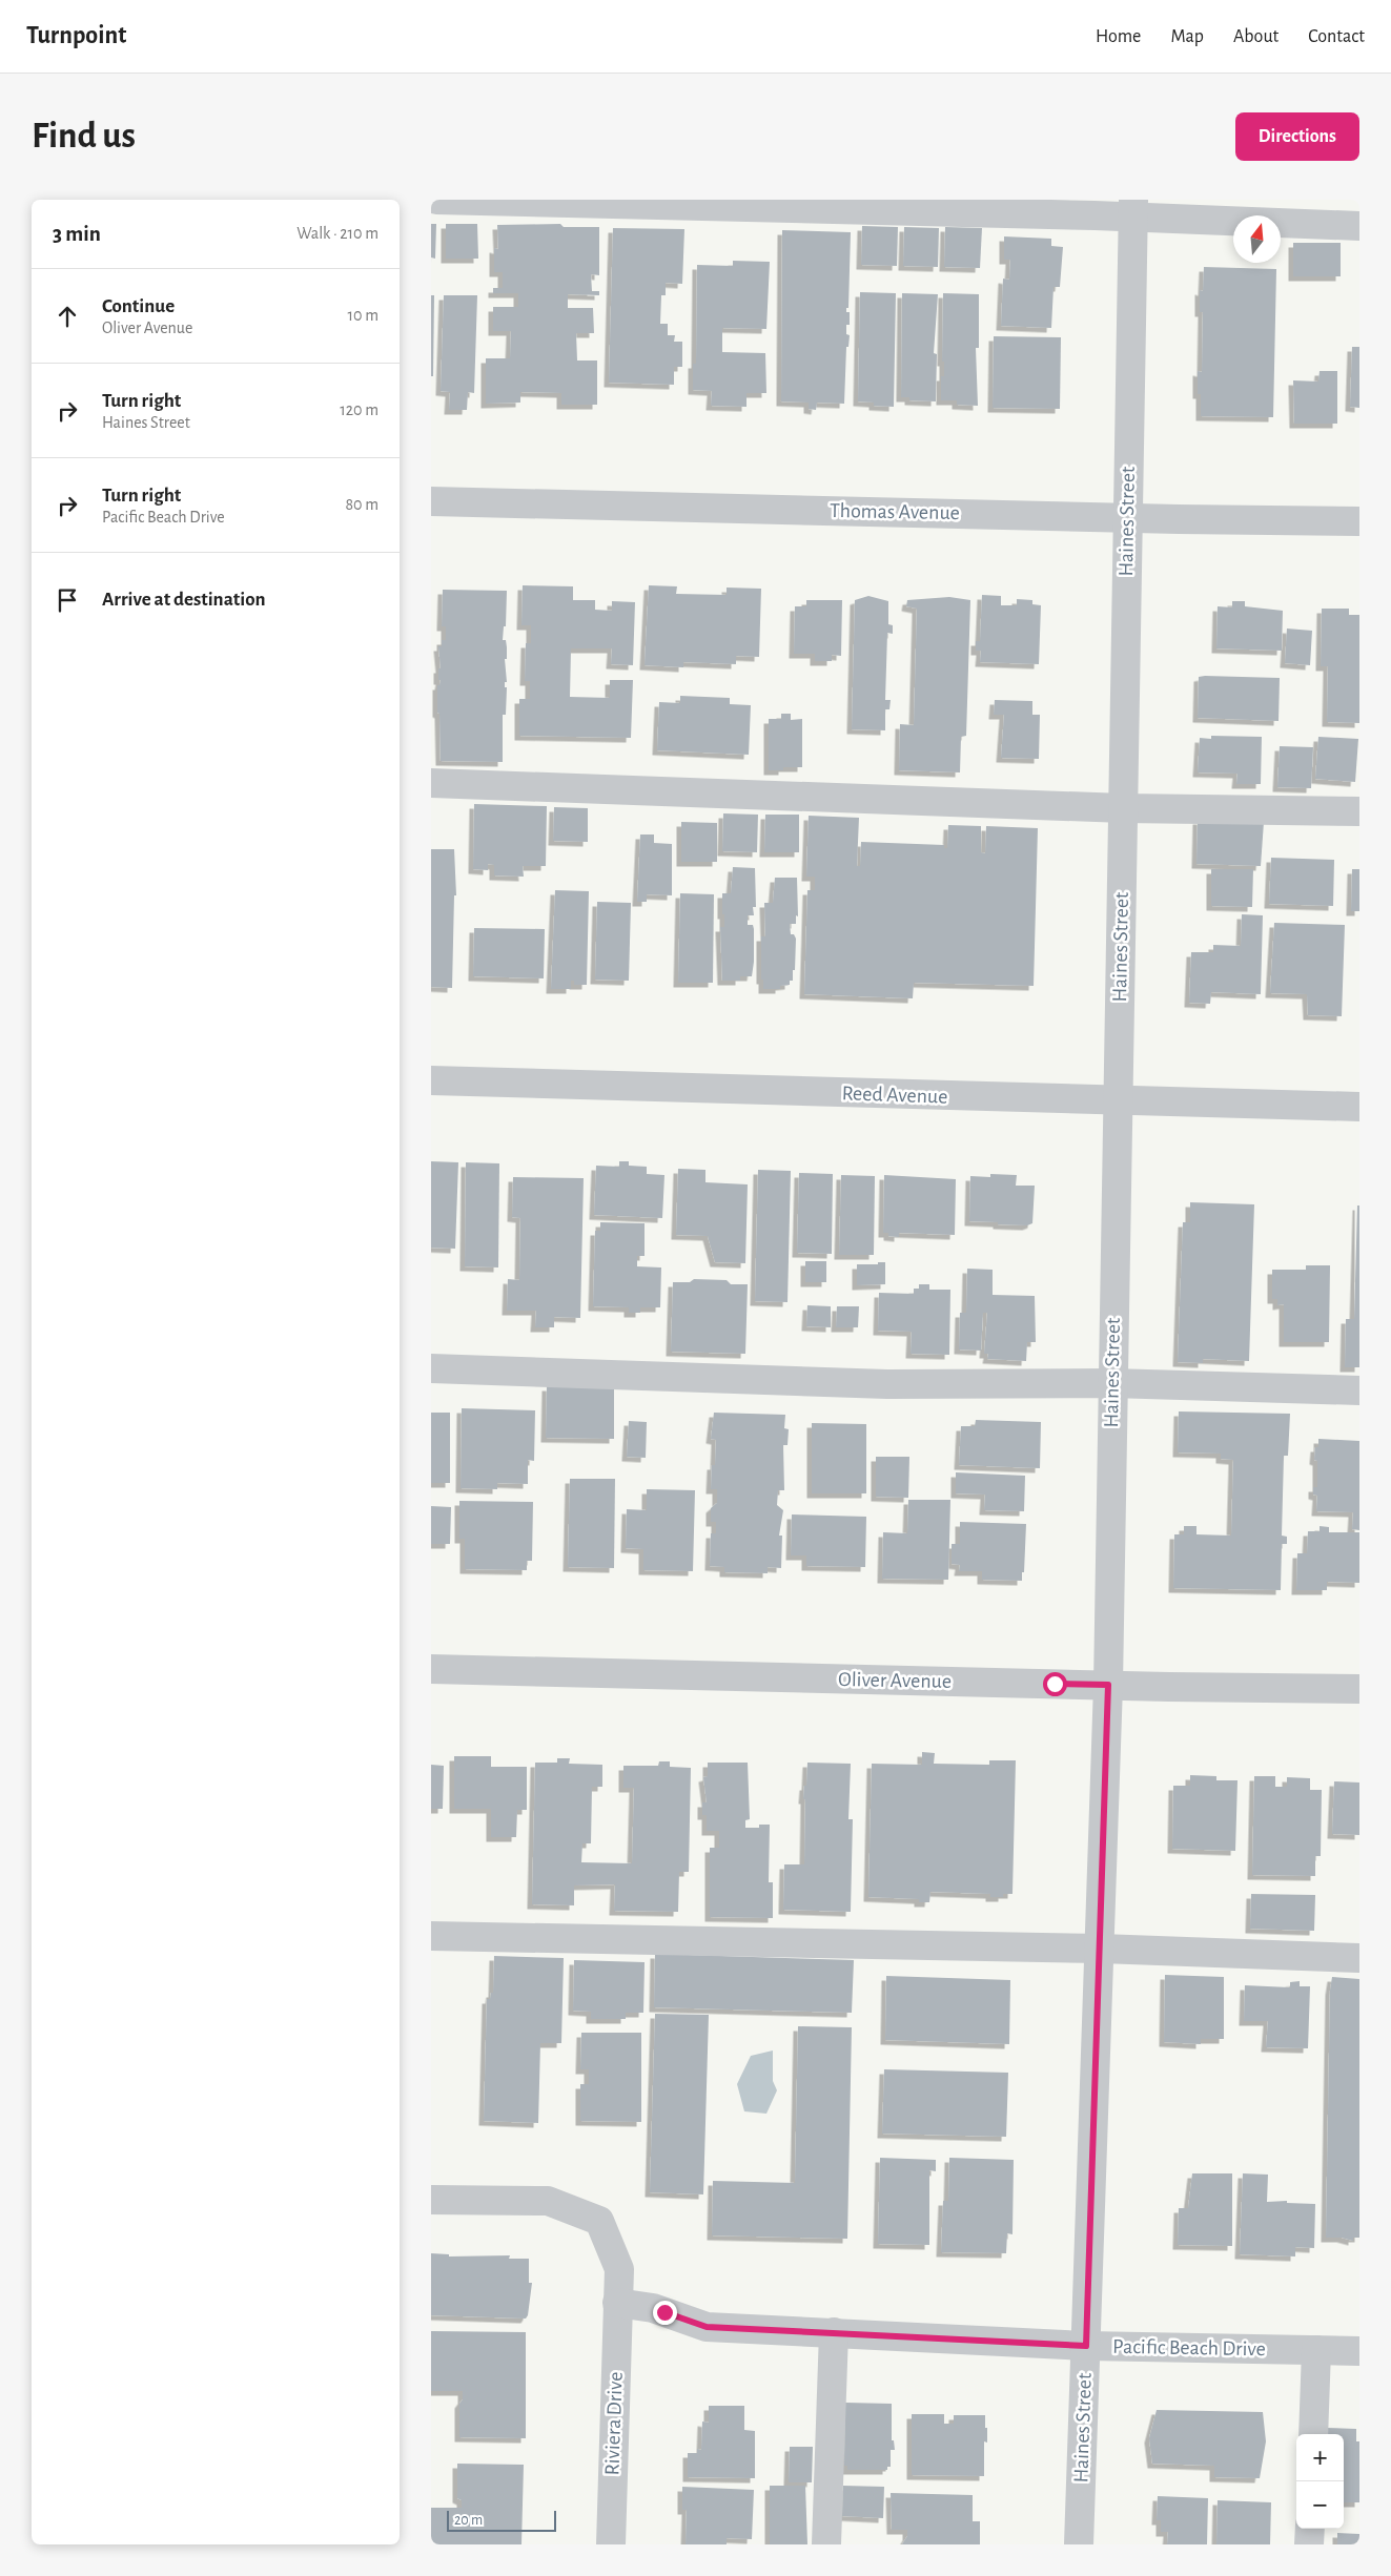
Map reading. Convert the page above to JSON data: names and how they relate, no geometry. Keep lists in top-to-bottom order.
{
  "streets": {
    "street": [
      "Thomas Avenue",
      "Haines Street",
      "Reed Avenue",
      "Oliver Avenue",
      "Pacific Beach Drive",
      "Riviera Drive"
    ]
  },
  "crossings": [
    ["Thomas Avenue", "Haines Street"],
    ["Haines Street", "Reed Avenue"],
    ["Haines Street", "Oliver Avenue"],
    ["Haines Street", "Pacific Beach Drive"],
    ["Pacific Beach Drive", "Riviera Drive"]
  ],
  "scale_bar": "20 m",
  "north": "top",
  "page": {
    "header": "Turnpoint",
    "nav": [
      "Home",
      "Map",
      "About",
      "Contact"
    ],
    "buttons": "Directions",
    "title": "Find us",
    "heading": ["3 min", "Walk · 210 m"],
    "list": [
      ["Continue", "Oliver Avenue", "10 m"],
      ["Turn right", "Haines Street", "120 m"],
      ["Turn right", "Pacific Beach Drive", "80 m"],
      "Arrive at destination"
    ],
    "map_buttons": ["+", "−"],
    "scale": "20 m"
  }
}
